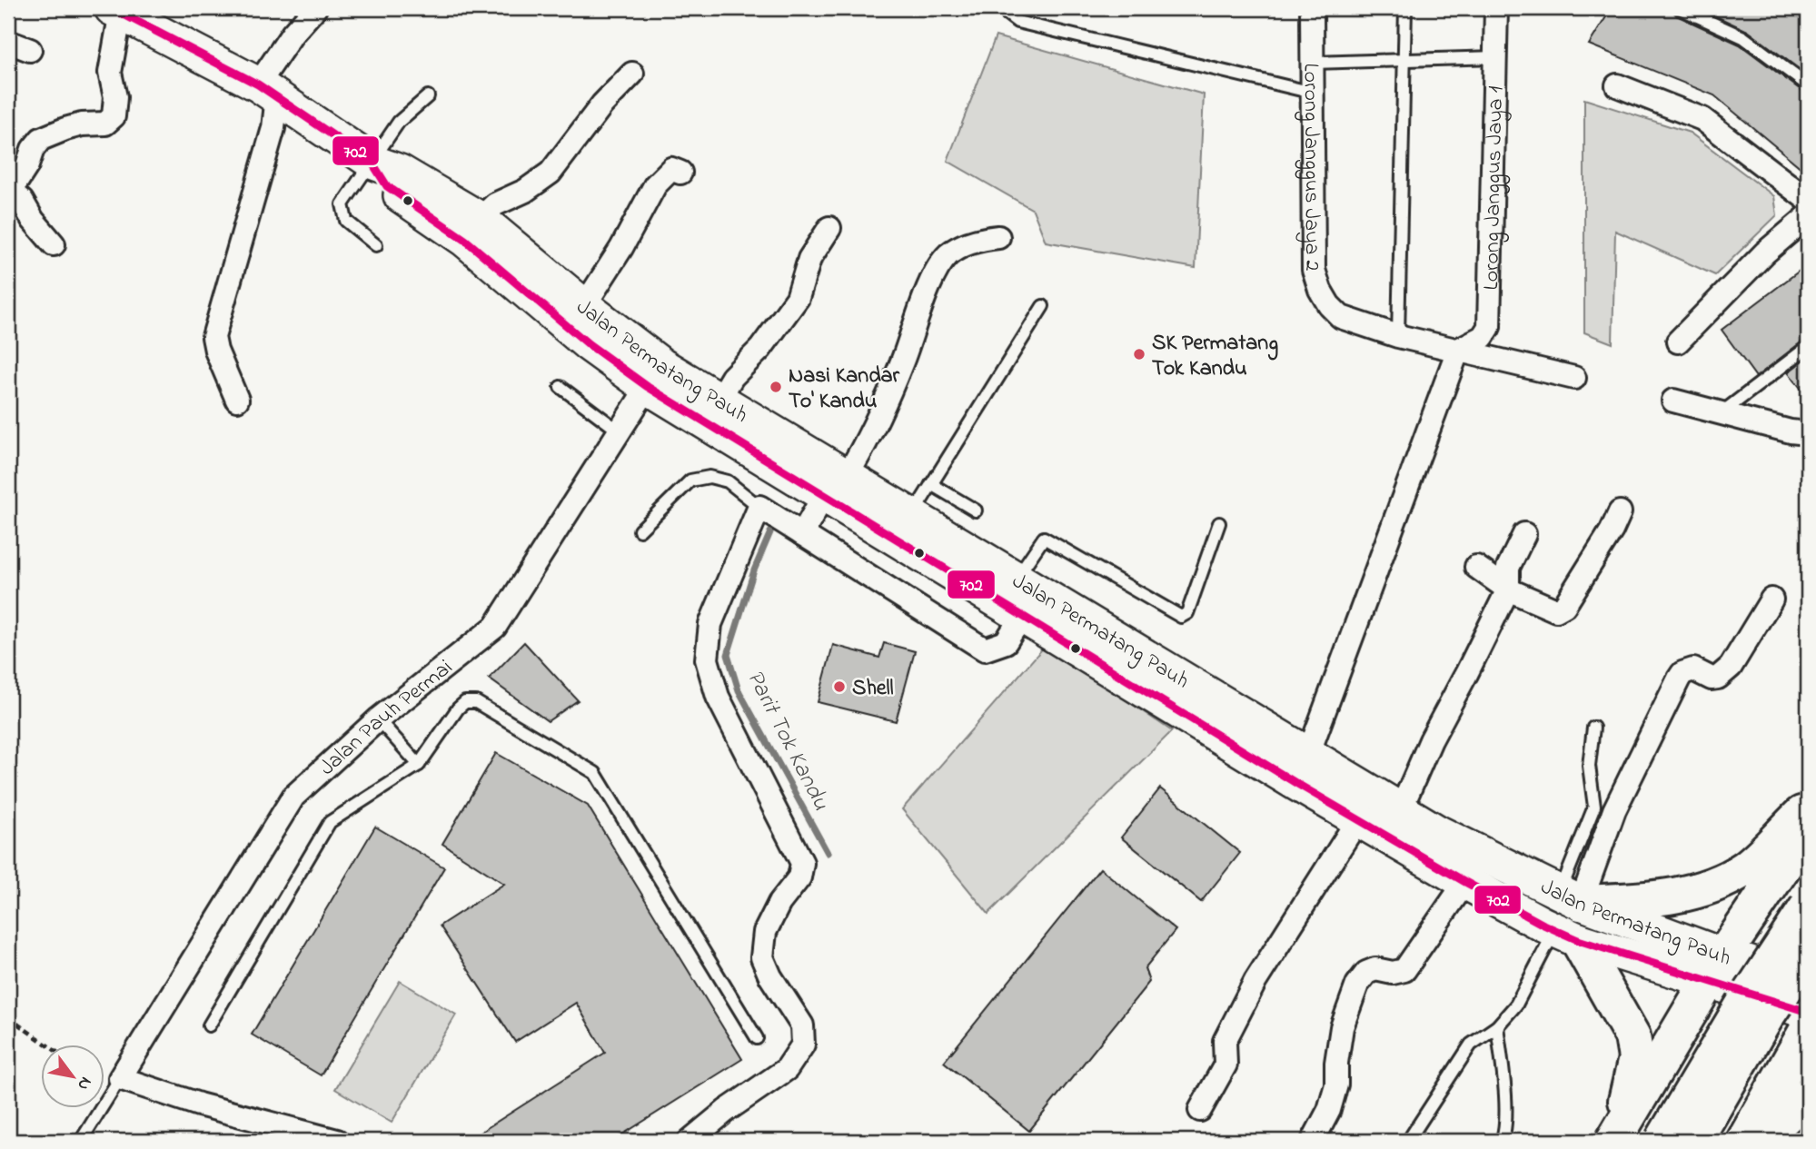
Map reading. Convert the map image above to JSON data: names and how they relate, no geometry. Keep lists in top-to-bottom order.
{
  "streets": {
    "main road": ["Jalan Permatang Pauh"],
    "street": ["Lorong Janggus Jaya 2", "Lorong Janggus Jaya 1", "Jalan Pauh Permai"]
  },
  "crossings": [
    ["Jalan Permatang Pauh", "Jalan Pauh Permai"]
  ],
  "water": ["Parit Tok Kandu"],
  "places": ["SK Permatang Tok Kandu", "Nasi Kandar To' Kandu", "Shell"],
  "lines": ["transit line 702"],
  "north": "bottom right"
}
